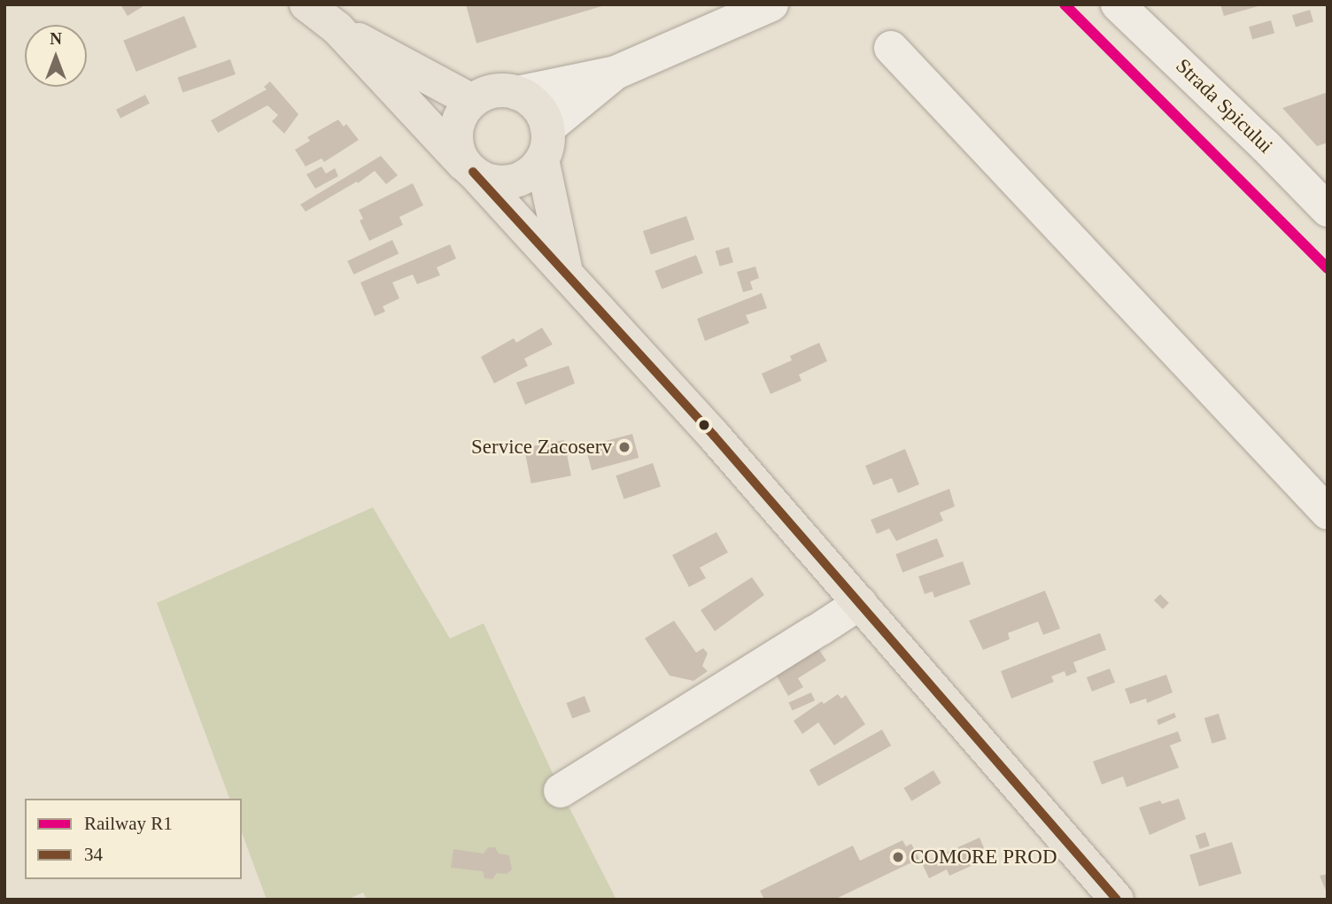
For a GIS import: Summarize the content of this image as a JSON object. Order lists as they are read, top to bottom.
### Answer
{
  "streets": {
    "street": ["Strada Spicului"]
  },
  "places": ["Service Zacoserv", "COMORE PROD"],
  "lines": ["rail line R1", "transit line 34"],
  "legend": ["Railway R1", "34"],
  "north": "top"
}
